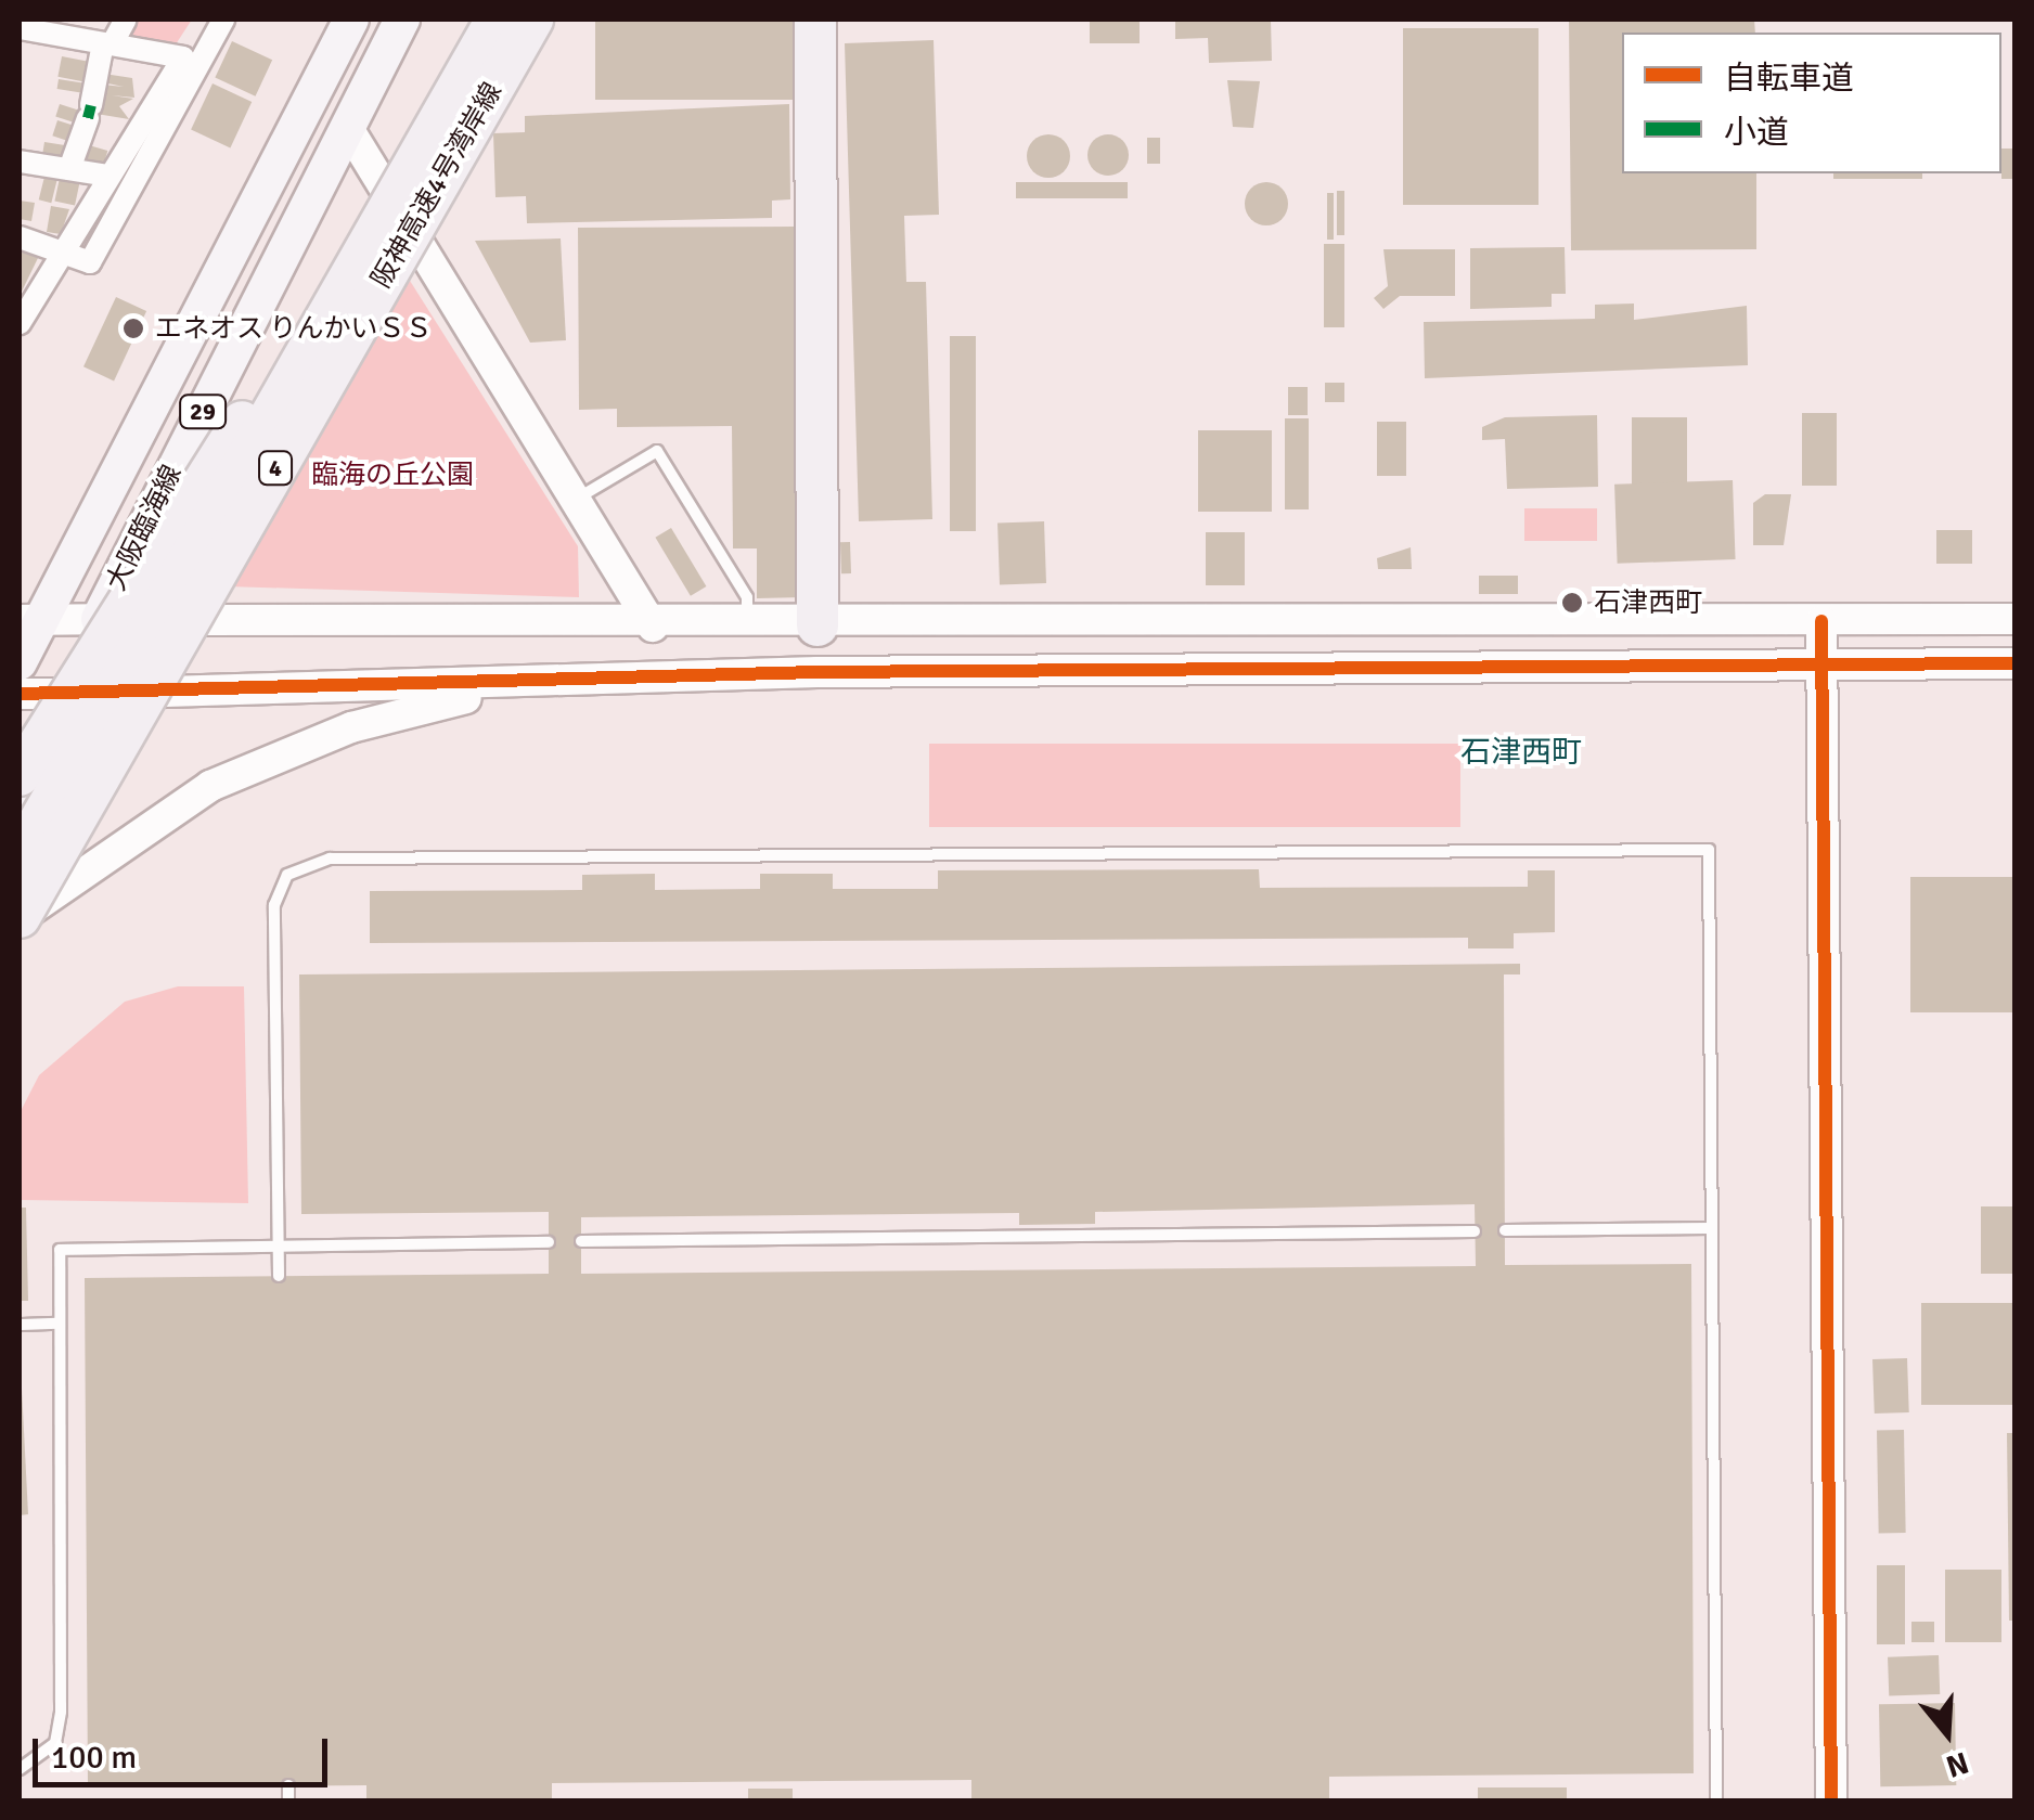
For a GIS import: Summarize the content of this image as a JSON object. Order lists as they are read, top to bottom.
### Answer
{
  "streets": {
    "highway": ["阪神高速4号湾岸線", "4"],
    "main road": ["29", "大阪臨海線"]
  },
  "districts": ["石津西町"],
  "parks": ["臨海の丘公園"],
  "places": ["エネオス りんかいＳＳ", "石津西町"],
  "legend": ["自転車道", "小道"],
  "scale_bar": "100 m",
  "north": "bottom"
}
